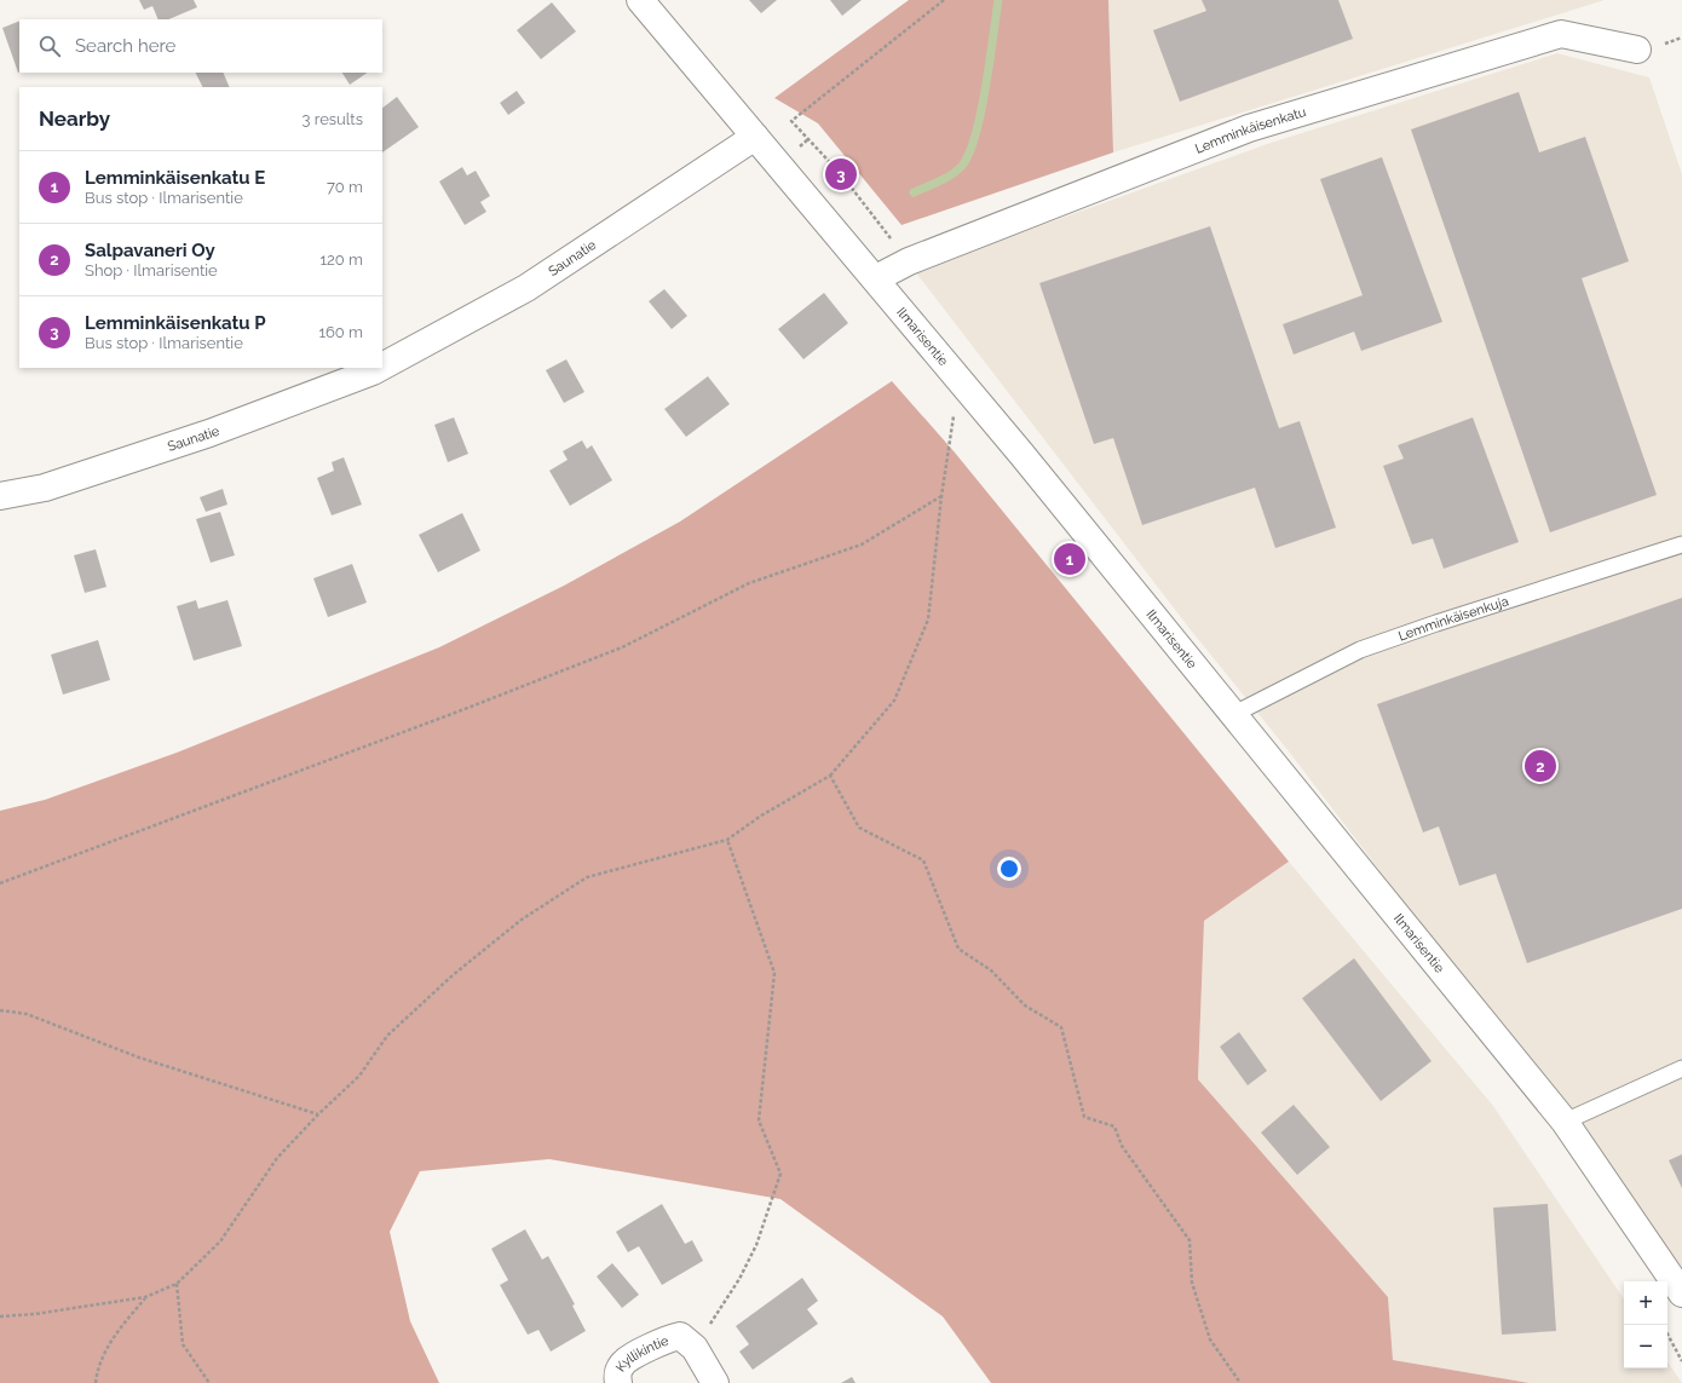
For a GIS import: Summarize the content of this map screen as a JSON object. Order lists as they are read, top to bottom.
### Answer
{
  "streets": {
    "street": [
      "Lemminkäisenkatu",
      "Saunatie",
      "Ilmarisentie",
      "Kyllikintie"
    ],
    "lane": ["Lemminkäisenkuja"]
  },
  "crossings": [
    ["Lemminkäisenkatu", "Ilmarisentie"],
    ["Saunatie", "Ilmarisentie"],
    ["Ilmarisentie", "Lemminkäisenkuja"]
  ],
  "page": {
    "search": "Search here",
    "heading": ["Nearby", "3 results"],
    "list": [
      {
        "mark": "1",
        "name": "Lemminkäisenkatu E",
        "note": "Bus stop · Ilmarisentie",
        "value": "70 m"
      },
      {
        "mark": "2",
        "name": "Salpavaneri Oy",
        "note": "Shop · Ilmarisentie",
        "value": "120 m"
      },
      {
        "mark": "3",
        "name": "Lemminkäisenkatu P",
        "note": "Bus stop · Ilmarisentie",
        "value": "160 m"
      }
    ],
    "pins": ["3", "1", "2"],
    "map_buttons": ["+", "−"]
  }
}
